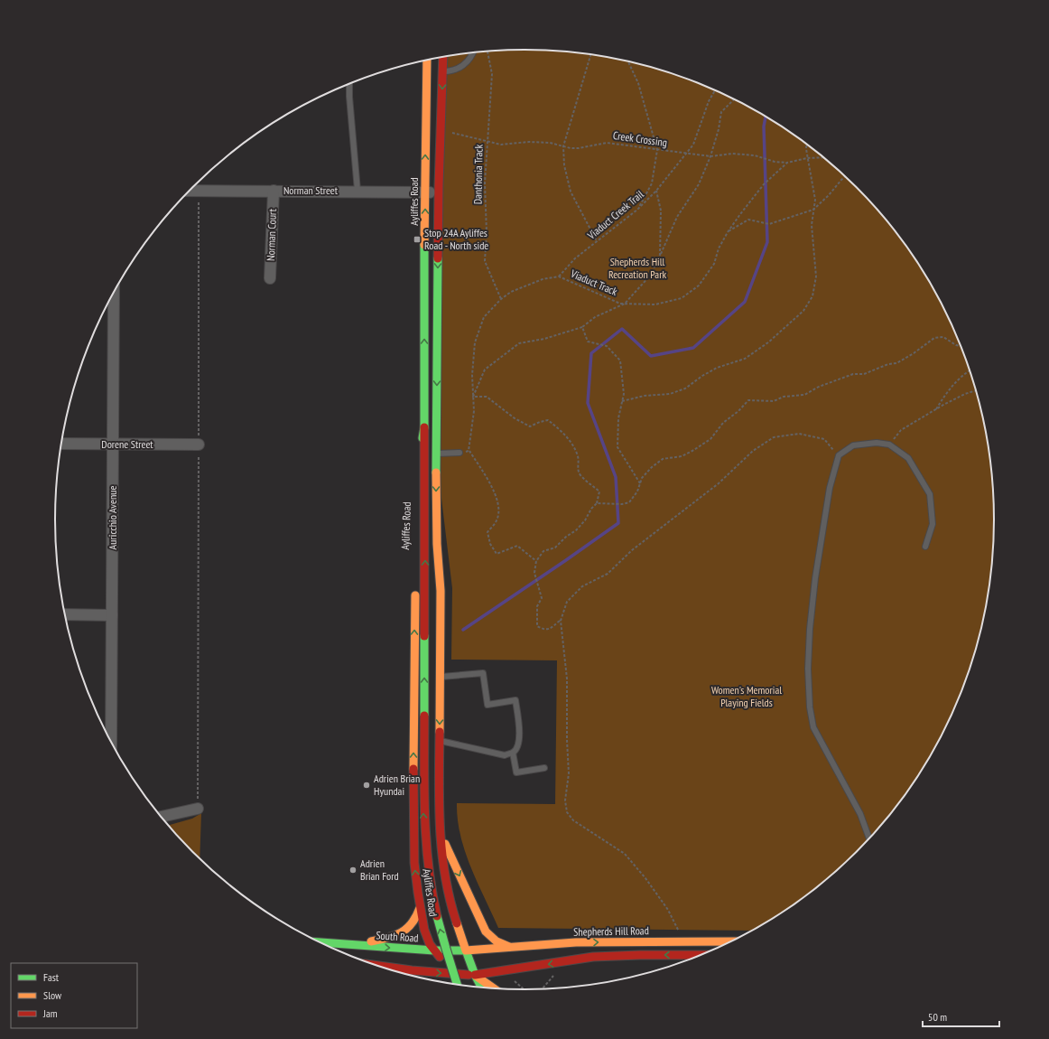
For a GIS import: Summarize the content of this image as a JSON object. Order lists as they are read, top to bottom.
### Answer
{
  "streets": {
    "main road": ["Ayliffes Road", "Shepherds Hill Road", "South Road"],
    "street": [
      "Norman Street",
      "Norman Court",
      "Dorene Street",
      "Auricchio Avenue"
    ],
    "path": [
      "Creek Crossing",
      "Danthonia Track",
      "Viaduct Creek Trail",
      "Viaduct Track"
    ]
  },
  "crossings": [
    ["Creek Crossing", "Danthonia Track"],
    ["Creek Crossing", "Viaduct Creek Trail"],
    ["Creek Crossing", "Viaduct Track"],
    ["Danthonia Track", "Viaduct Track"],
    ["Norman Street", "Ayliffes Road"],
    ["Norman Street", "Norman Court"],
    ["Ayliffes Road", "South Road"],
    ["Viaduct Creek Trail", "Viaduct Track"],
    ["Dorene Street", "Auricchio Avenue"],
    ["Shepherds Hill Road", "South Road"]
  ],
  "parks": ["Shepherds Hill Recreation Park", "Women's Memorial Playing Fields"],
  "places": {
    "transit": ["Stop 24A Ayliffes Road - North side"],
    "other": ["Adrien Brian Hyundai", "Adrien Brian Ford"]
  },
  "legend": ["Fast", "Slow", "Jam"],
  "scale_bar": "50 m"
}
